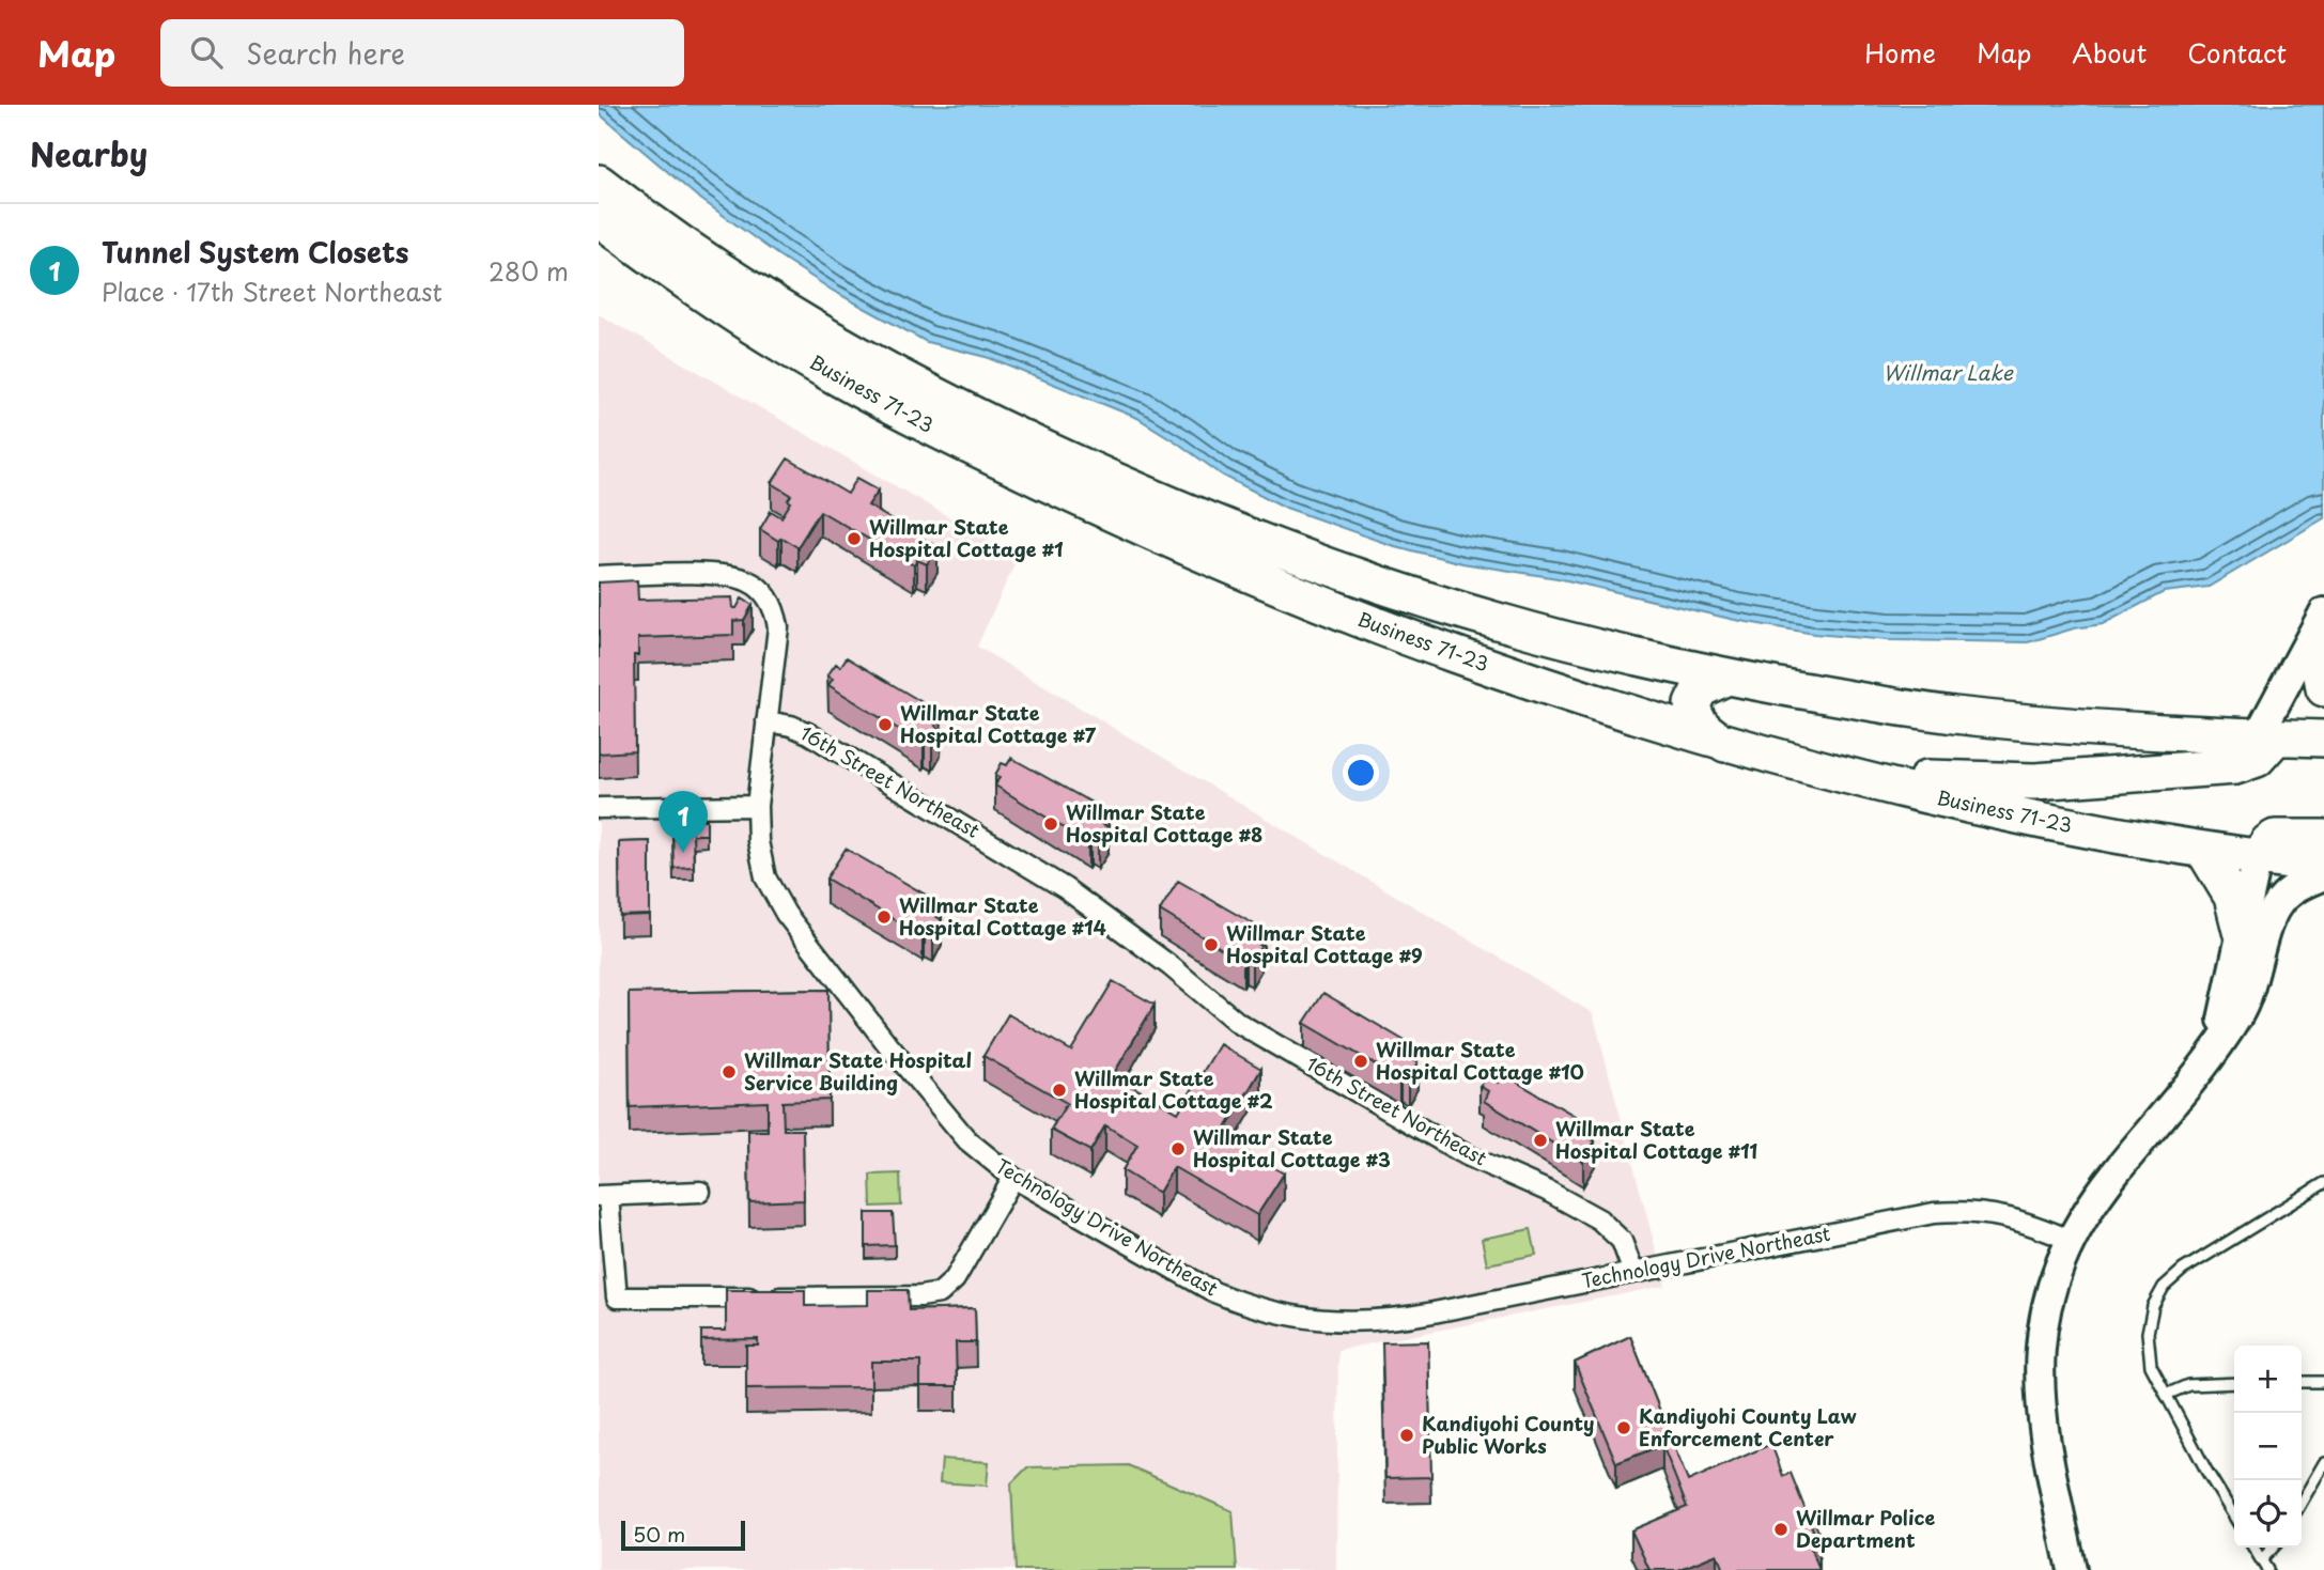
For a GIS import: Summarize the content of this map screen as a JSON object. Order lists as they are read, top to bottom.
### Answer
{
  "streets": {
    "highway": ["Business 71-23"],
    "street": ["16th Street Northeast", "Technology Drive Northeast"]
  },
  "crossings": [
    ["16th Street Northeast", "Technology Drive Northeast"]
  ],
  "water": ["Willmar Lake"],
  "places": [
    "Willmar State Hospital Cottage #1",
    "Willmar State Hospital Cottage #7",
    "Willmar State Hospital Cottage #8",
    "Willmar State Hospital Cottage #14",
    "Willmar State Hospital Cottage #9",
    "Willmar State Hospital Cottage #10",
    "Willmar State Hospital Service Building",
    "Willmar State Hospital Cottage #2",
    "Willmar State Hospital Cottage #11",
    "Willmar State Hospital Cottage #3",
    "Kandiyohi County Law Enforcement Center",
    "Kandiyohi County Public Works",
    "Willmar Police Department"
  ],
  "scale_bar": "50 m",
  "page": {
    "header": "Map",
    "search": "Search here",
    "nav": [
      "Home",
      "Map",
      "About",
      "Contact"
    ],
    "heading": "Nearby",
    "list": [
      {
        "mark": "1",
        "name": "Tunnel System Closets",
        "note": "Place · 17th Street Northeast",
        "value": "280 m"
      }
    ],
    "pins": "1",
    "map_buttons": ["+", "−"],
    "scale": "50 m"
  }
}
